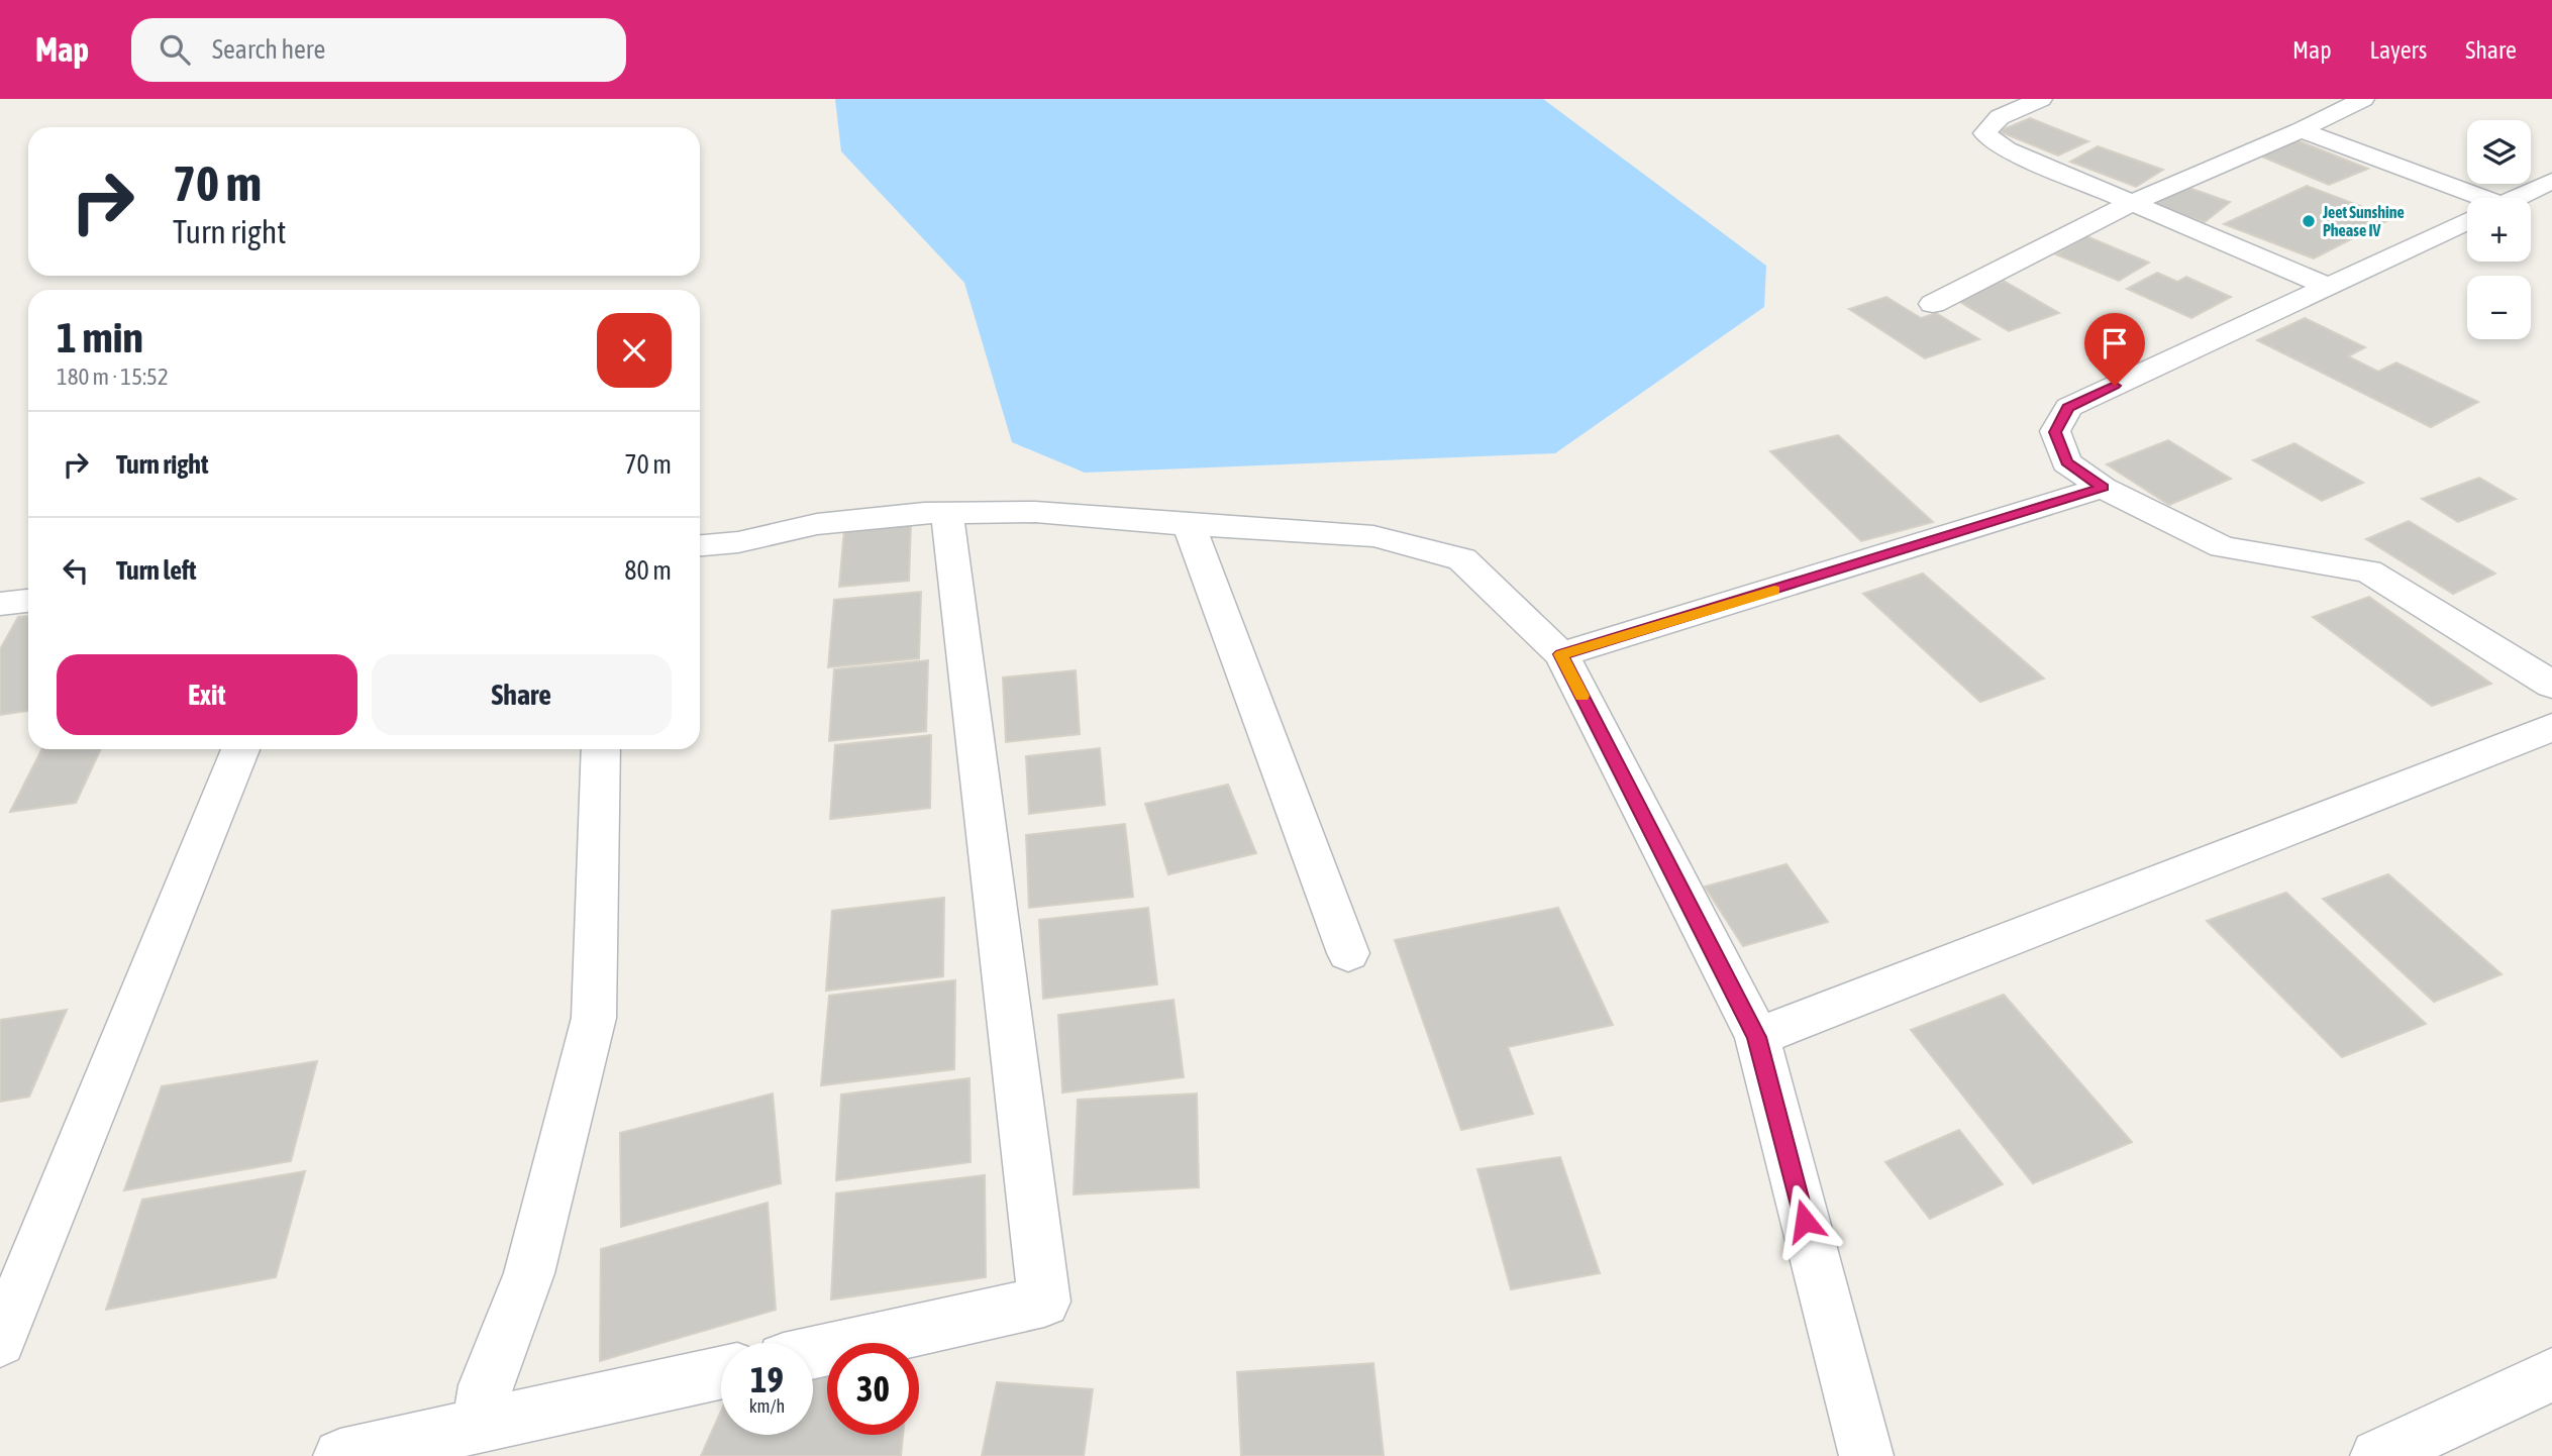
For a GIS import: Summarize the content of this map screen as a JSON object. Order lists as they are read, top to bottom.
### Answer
{
  "places": ["Jeet Sunshine Phease IV"],
  "page": {
    "header": "Map",
    "search": "Search here",
    "nav": ["Map", "Layers", "Share"],
    "map_buttons": ["+", "−"],
    "turn": ["70 m", "Turn right"],
    "heading": ["1 min", "180 m · 15:52"],
    "list": [
      {
        "name": "Turn right",
        "value": "70 m"
      },
      {
        "name": "Turn left",
        "value": "80 m"
      }
    ],
    "buttons": ["Exit", "Share"],
    "speed": "19 km/h",
    "limit": "30"
  }
}
